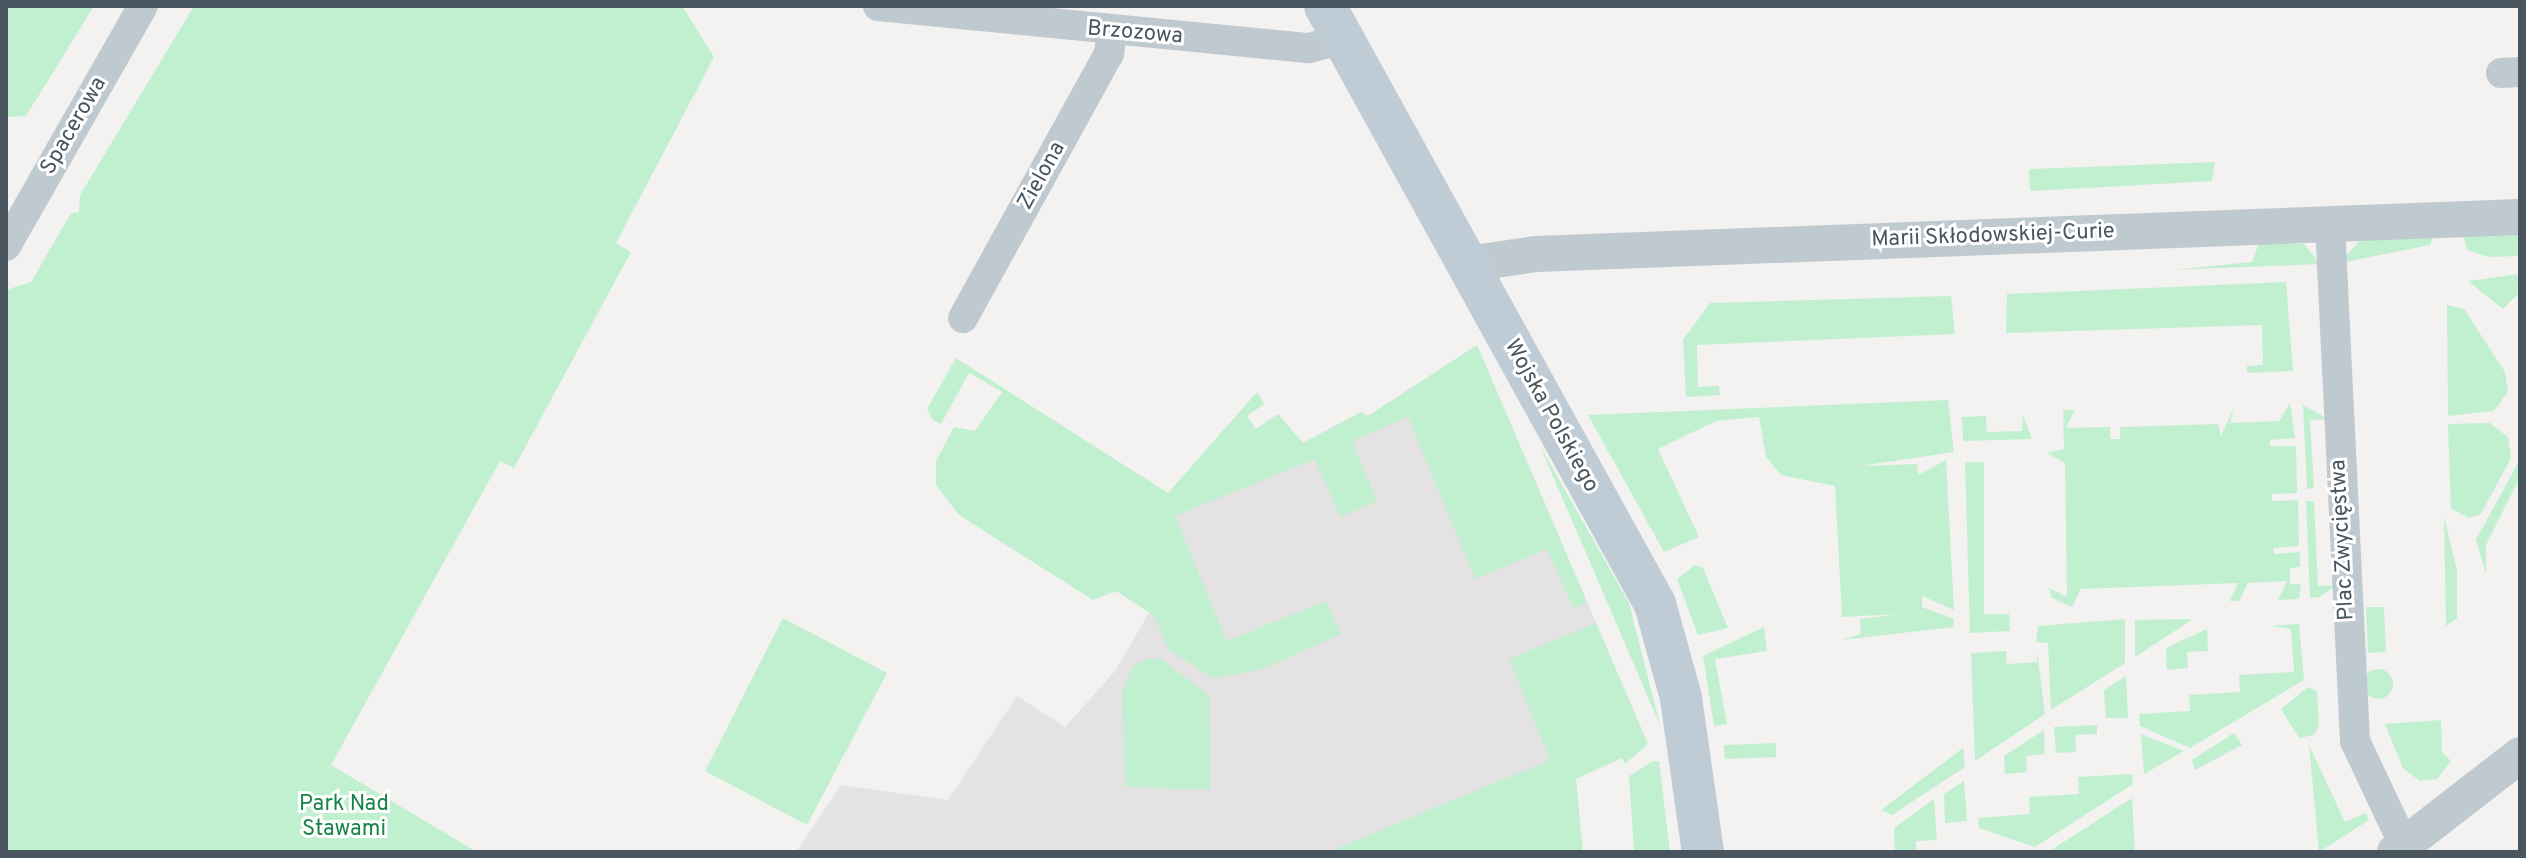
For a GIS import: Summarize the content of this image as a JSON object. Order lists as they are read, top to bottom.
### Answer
{
  "streets": {
    "main road": ["Wojska Polskiego"],
    "street": [
      "Brzozowa",
      "Spacerowa",
      "Zielona",
      "Marii Skłodowskiej-Curie",
      "Plac Zwycięstwa"
    ]
  },
  "crossings": [
    ["Brzozowa", "Zielona"],
    ["Brzozowa", "Wojska Polskiego"],
    ["Marii Skłodowskiej-Curie", "Wojska Polskiego"],
    ["Marii Skłodowskiej-Curie", "Plac Zwycięstwa"]
  ],
  "parks": ["Park Nad Stawami"]
}
